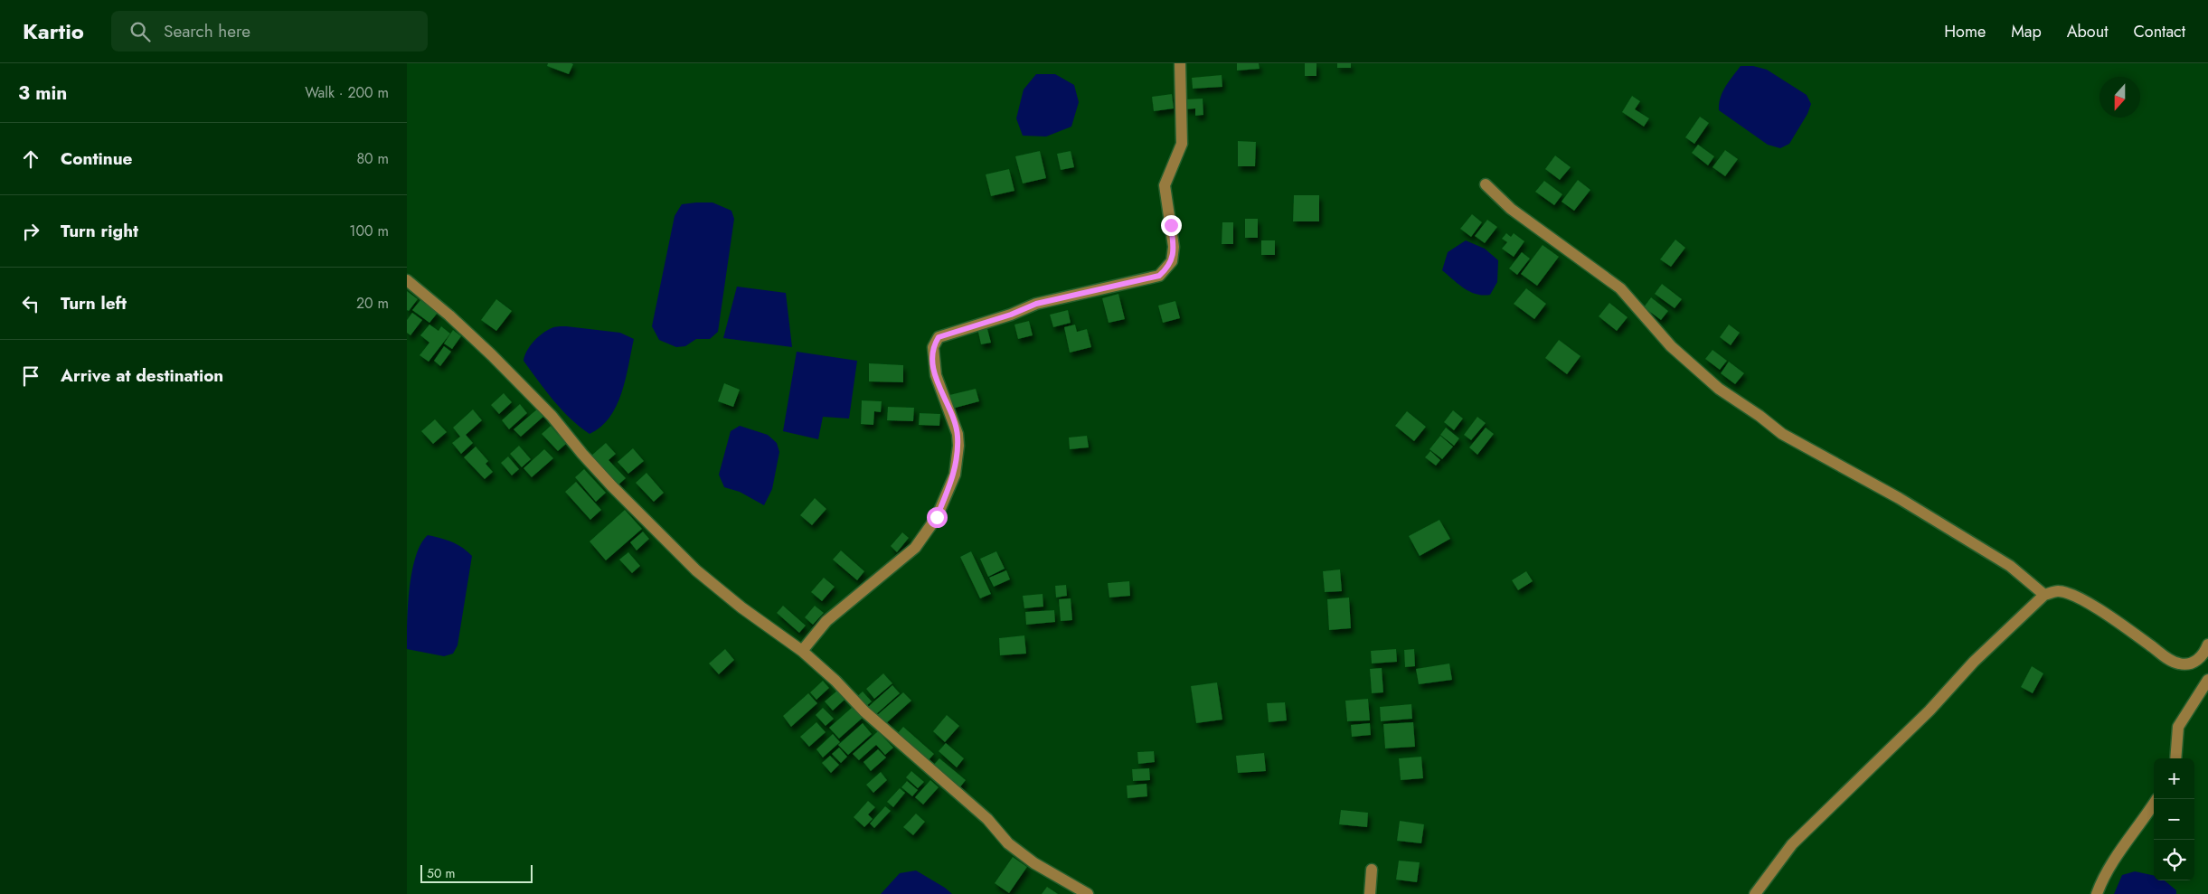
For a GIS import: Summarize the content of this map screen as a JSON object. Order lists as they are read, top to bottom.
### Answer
{
  "scale_bar": "50 m",
  "north": "bottom",
  "page": {
    "header": "Kartio",
    "search": "Search here",
    "nav": [
      "Home",
      "Map",
      "About",
      "Contact"
    ],
    "heading": ["3 min", "Walk · 200 m"],
    "list": [
      ["Continue", "80 m"],
      ["Turn right", "100 m"],
      ["Turn left", "20 m"],
      "Arrive at destination"
    ],
    "map_buttons": ["+", "−"],
    "scale": "50 m"
  }
}
